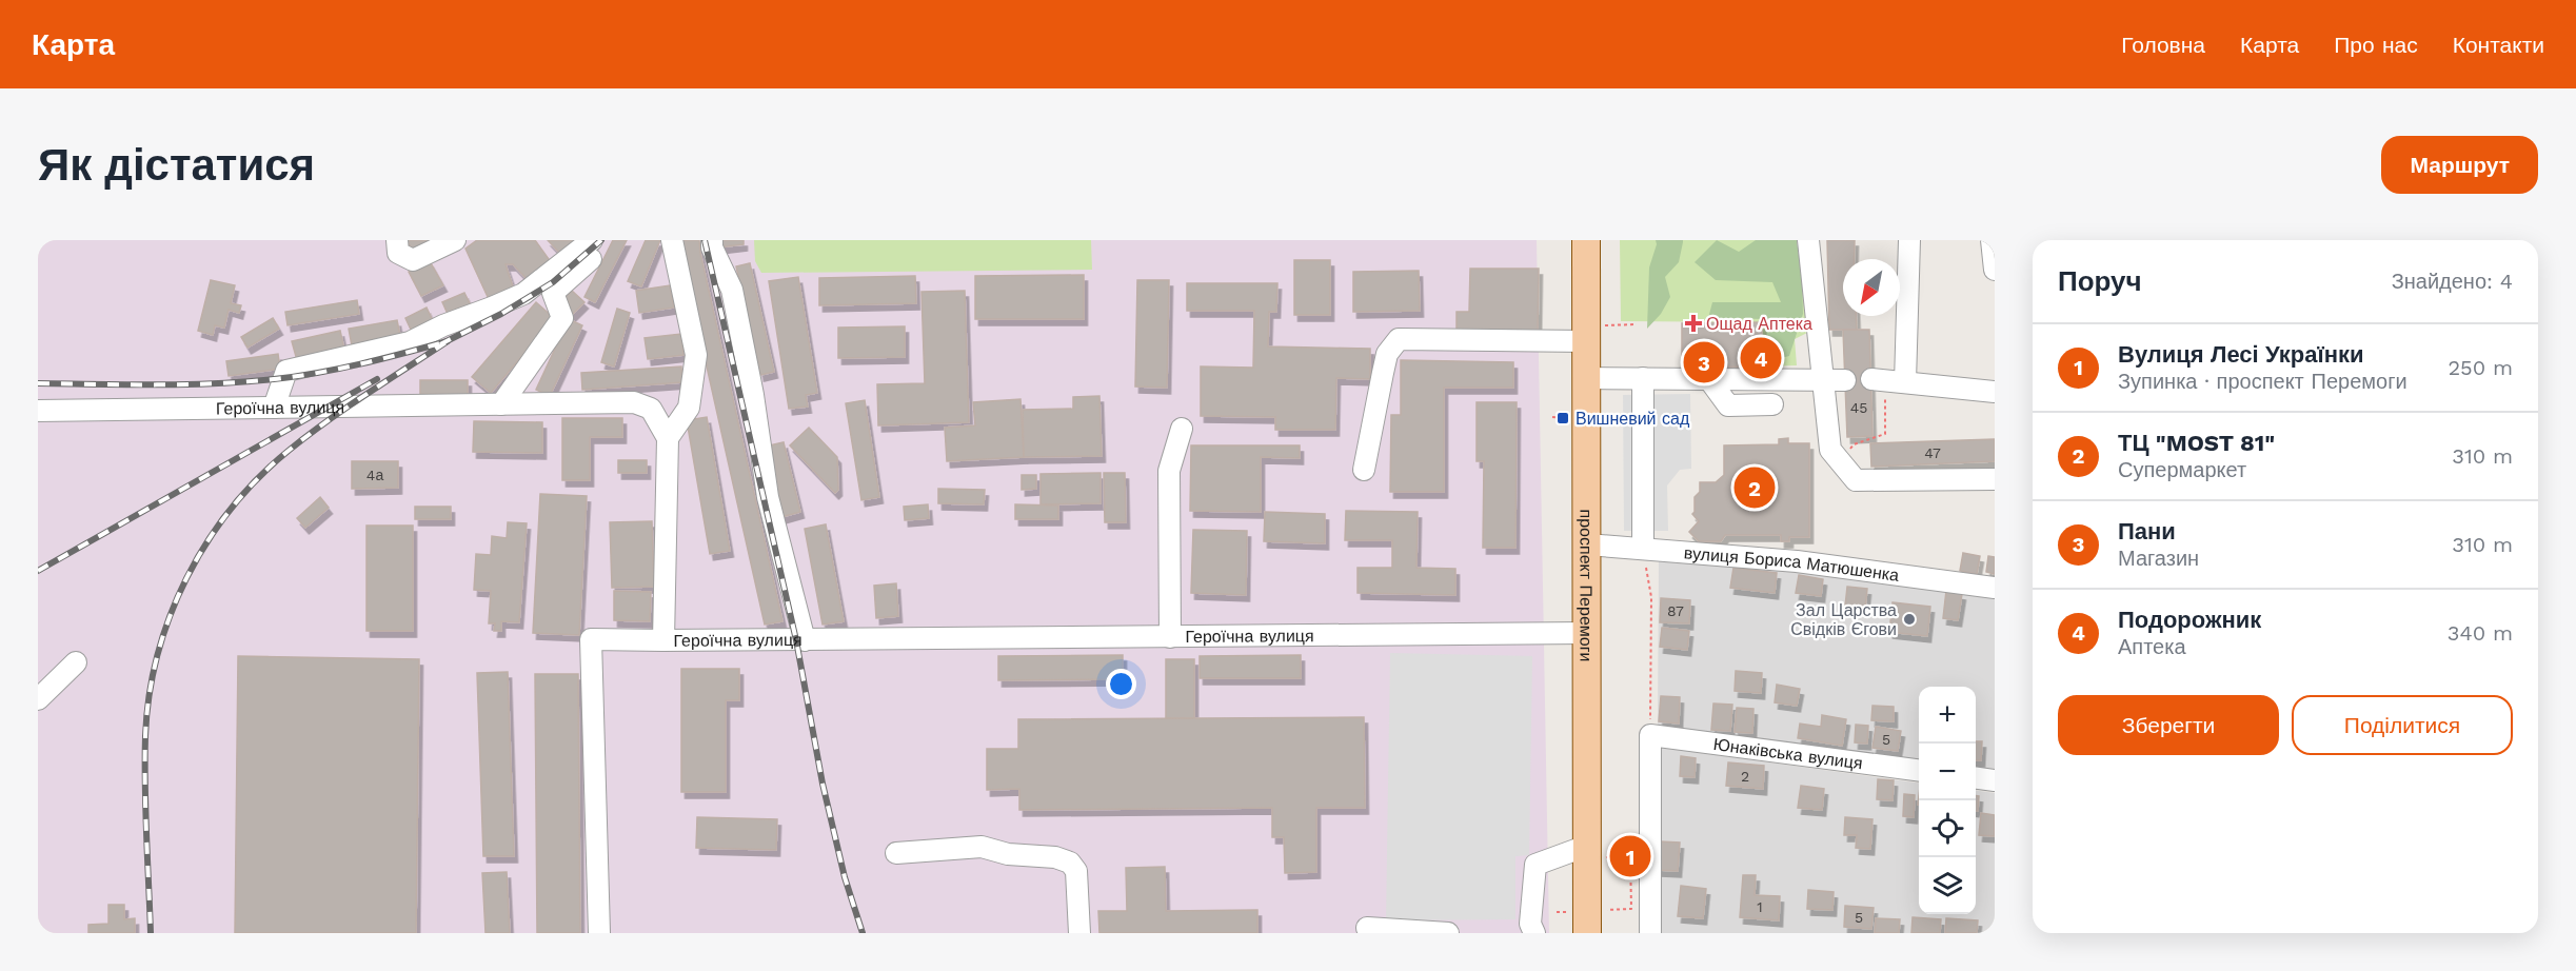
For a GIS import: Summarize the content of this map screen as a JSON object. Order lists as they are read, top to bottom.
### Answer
{
  "streets": {
    "main road": ["проспект Перемоги"],
    "street": ["Героїчна вулиця", "вулиця Бориса Матюшенка", "Юнаківська вулиця"]
  },
  "crossings": [
    ["Героїчна вулиця", "проспект Перемоги"],
    ["вулиця Бориса Матюшенка", "проспект Перемоги"]
  ],
  "places": {
    "health": ["Ощад Аптека"],
    "transit": ["Вишневий сад"],
    "other": ["Зал Царства Свідків Єгови"]
  },
  "house_numbers": [
    "45",
    "47",
    "4а",
    "87",
    "5",
    "2",
    "1",
    "5"
  ],
  "north": "bottom left",
  "page": {
    "header": "Карта",
    "nav": [
      "Головна",
      "Карта",
      "Про нас",
      "Контакти"
    ],
    "buttons": [
      "Маршрут",
      ["Зберегти", "Поділитися"]
    ],
    "title": "Як дістатися",
    "heading": ["Поруч", "Знайдено: 4"],
    "list": [
      {
        "mark": "1",
        "name": "Вулиця Лесі Українки",
        "note": "Зупинка · проспект Перемоги",
        "value": "250 m"
      },
      {
        "mark": "2",
        "name": "ТЦ \"MOST 81\"",
        "note": "Супермаркет",
        "value": "310 m"
      },
      {
        "mark": "3",
        "name": "Пани",
        "note": "Магазин",
        "value": "310 m"
      },
      {
        "mark": "4",
        "name": "Подорожник",
        "note": "Аптека",
        "value": "340 m"
      }
    ],
    "pins": [
      "4",
      "3",
      "2",
      "1"
    ],
    "map_buttons": ["+", "−"]
  }
}
